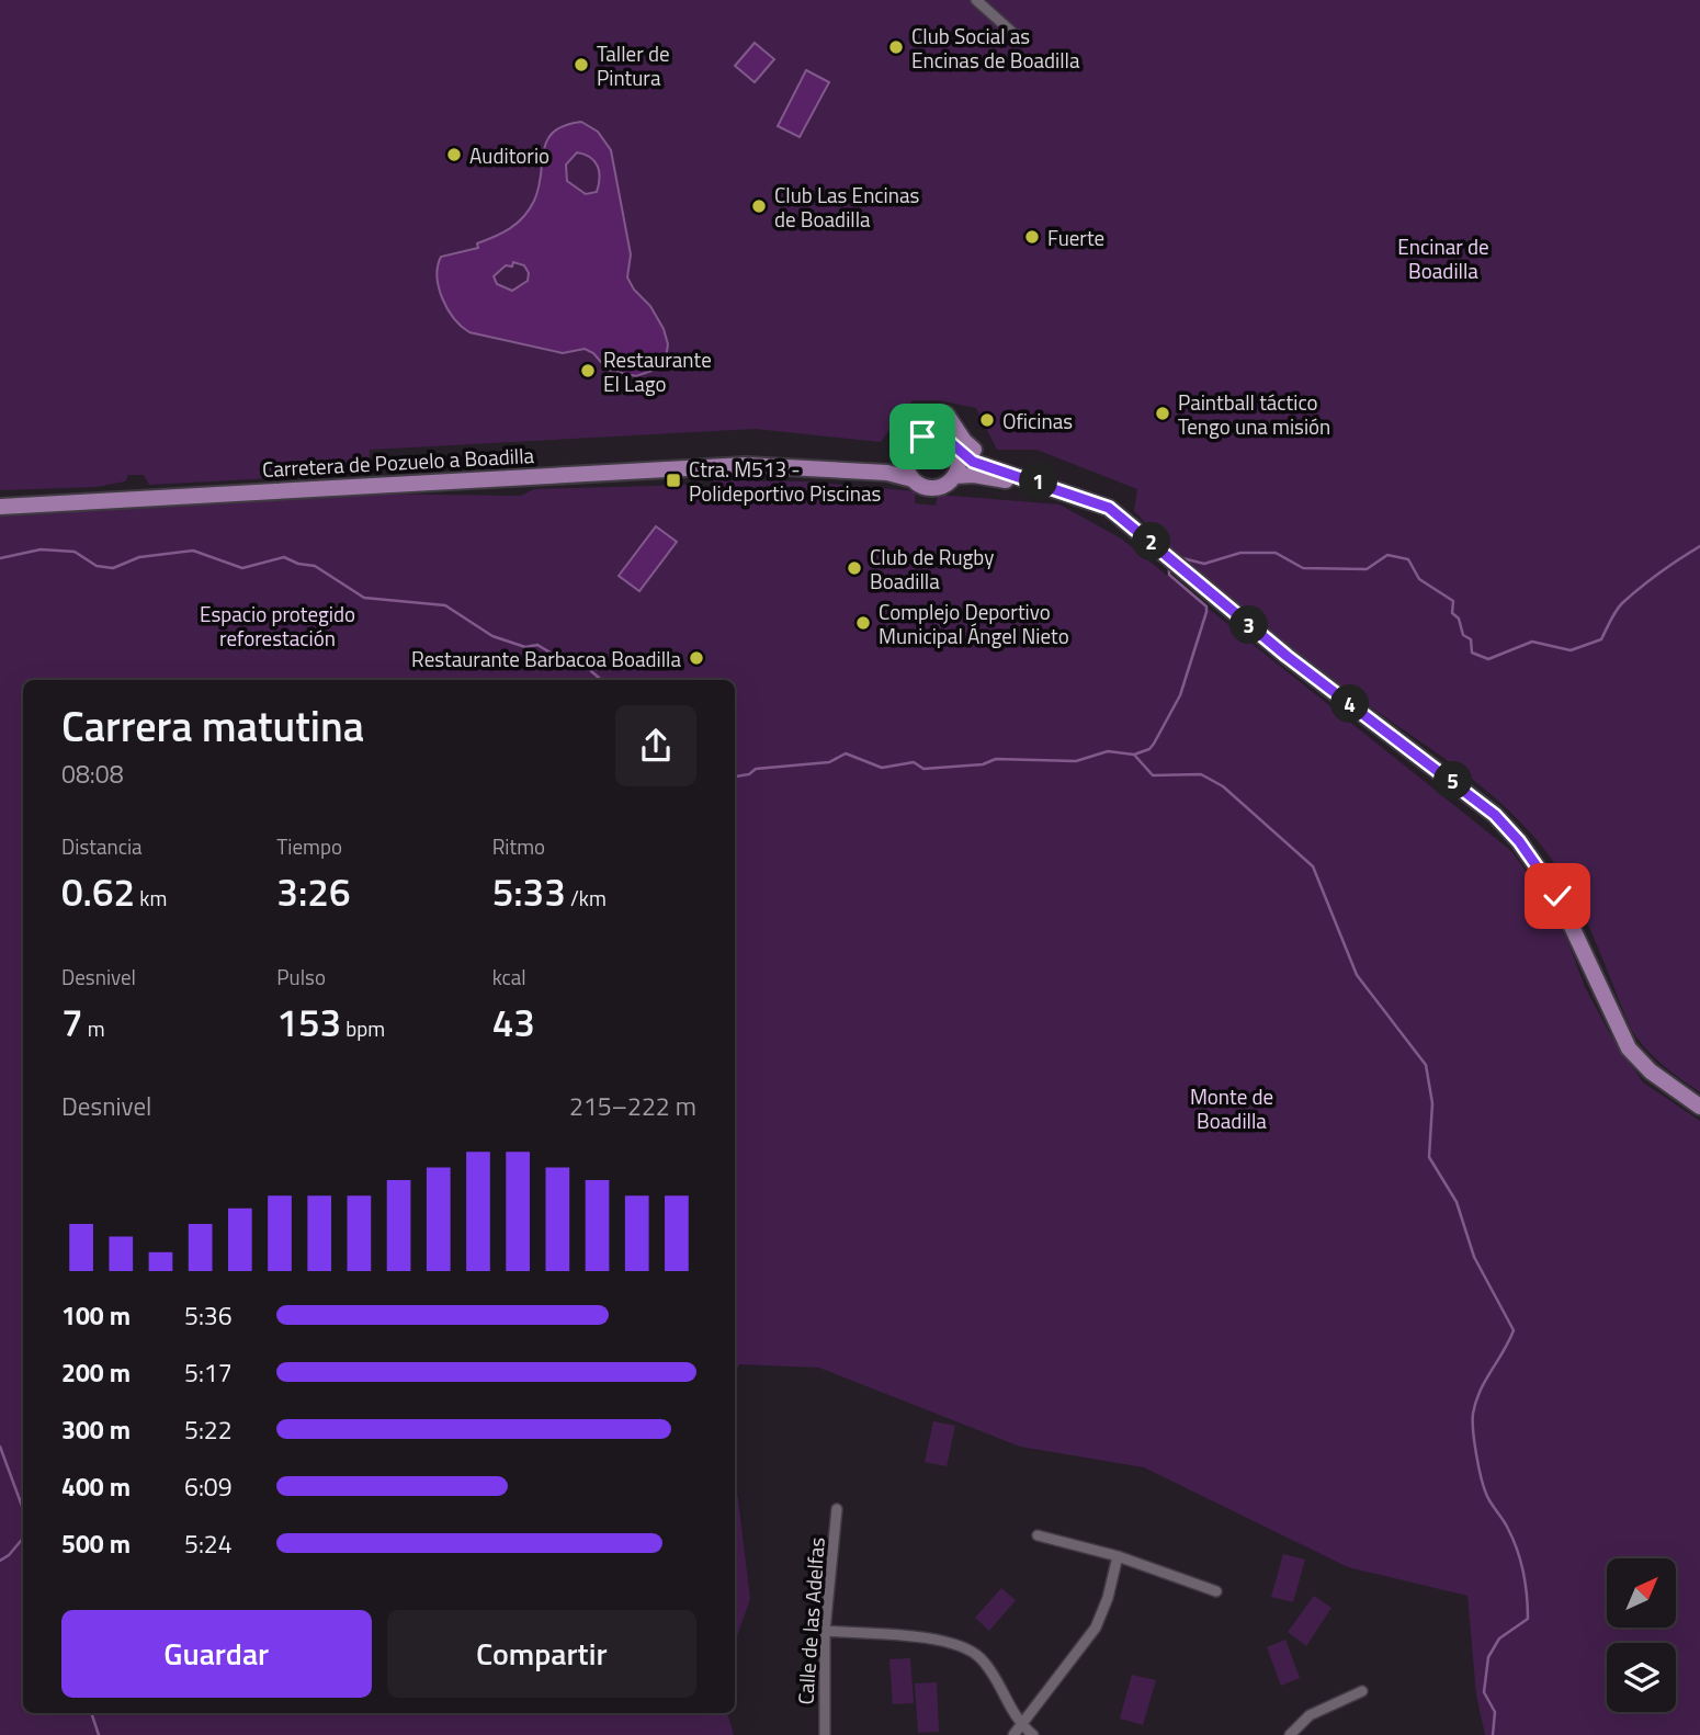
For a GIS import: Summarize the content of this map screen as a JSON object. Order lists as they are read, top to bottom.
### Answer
{
  "streets": {
    "main road": ["Carretera de Pozuelo a Boadilla"],
    "street": ["Calle de las Adelfas"]
  },
  "parks": ["Encinar de Boadilla", "Espacio protegido reforestación", "Monte de Boadilla"],
  "places": {
    "other": [
      "Club Social as Encinas de Boadilla",
      "Taller de Pintura",
      "Auditorio",
      "Club Las Encinas de Boadilla",
      "Fuerte",
      "Restaurante El Lago",
      "Paintball táctico Tengo una misión",
      "Oficinas",
      "Club de Rugby Boadilla",
      "Complejo Deportivo Municipal Ángel Nieto",
      "Restaurante Barbacoa Boadilla"
    ],
    "transit": ["Ctra. M513 - Polideportivo Piscinas"]
  },
  "north": "top right",
  "page": {
    "pins": [
      "1",
      "2",
      "3",
      "4",
      "5"
    ],
    "heading": ["Carrera matutina", "08:08"],
    "stats": [
      ["Distancia", "0.62 km"],
      ["Tiempo", "3:26"],
      ["Ritmo", "5:33 /km"],
      ["Desnivel", "7 m"],
      ["Pulso", "153 bpm"],
      ["kcal", "43"]
    ],
    "chart": ["Desnivel", "215–222 m"],
    "list": [
      {
        "name": "100 m",
        "note": "5:36"
      },
      {
        "name": "200 m",
        "note": "5:17"
      },
      {
        "name": "300 m",
        "note": "5:22"
      },
      {
        "name": "400 m",
        "note": "6:09"
      },
      {
        "name": "500 m",
        "note": "5:24"
      }
    ],
    "buttons": ["Guardar", "Compartir"]
  }
}
